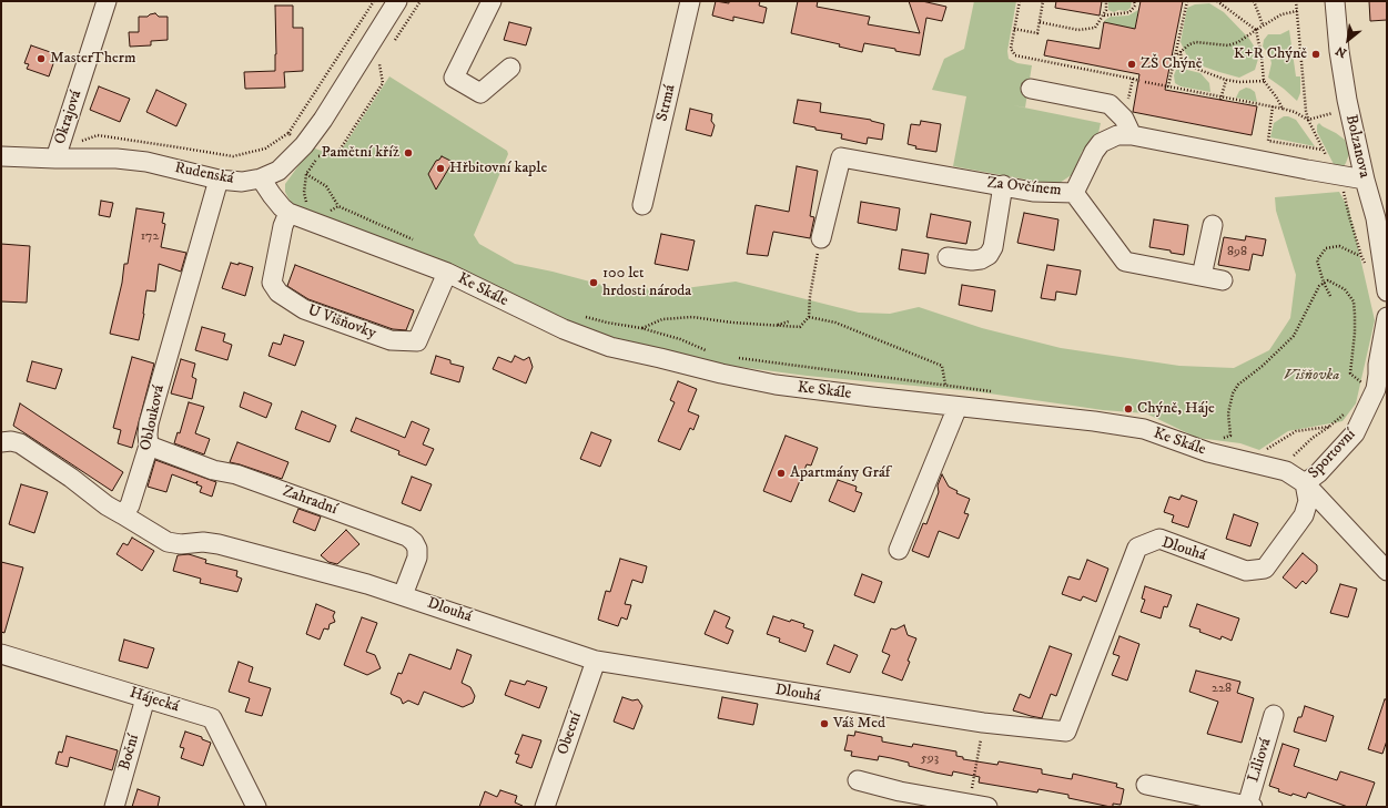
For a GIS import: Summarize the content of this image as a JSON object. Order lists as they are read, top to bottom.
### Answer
{
  "streets": {
    "street": [
      "Strmá",
      "Okrajová",
      "Bolzanova",
      "Rudenská",
      "Za Ovčínem",
      "Ke Skále",
      "U Višňovky",
      "Oblouková",
      "Sportovní",
      "Zahradní",
      "Dlouhá",
      "Hájecká",
      "Obecní",
      "Boční",
      "Liliová"
    ]
  },
  "crossings": [
    ["Okrajová", "Rudenská"],
    ["Bolzanova", "Za Ovčínem"],
    ["Rudenská", "Ke Skále"],
    ["Rudenská", "Oblouková"],
    ["Ke Skále", "U Višňovky"],
    ["Ke Skále", "Sportovní"],
    ["Ke Skále", "Dlouhá"],
    ["Oblouková", "Zahradní"],
    ["Oblouková", "Dlouhá"],
    ["Sportovní", "Dlouhá"],
    ["Zahradní", "Dlouhá"],
    ["Dlouhá", "Obecní"],
    ["Hájecká", "Boční"]
  ],
  "parks": ["Višňovka"],
  "places": [
    "K+R Chýně",
    "MasterTherm",
    "ZŠ Chýně",
    "Pamětní kříž",
    "Hřbitovní kaple",
    "100 let hrdosti národa",
    "Chýně, Háje",
    "Apartmány Gráf",
    "Váš Med"
  ],
  "house_numbers": [
    "172",
    "898",
    "228",
    "593"
  ],
  "north": "bottom left"
}
